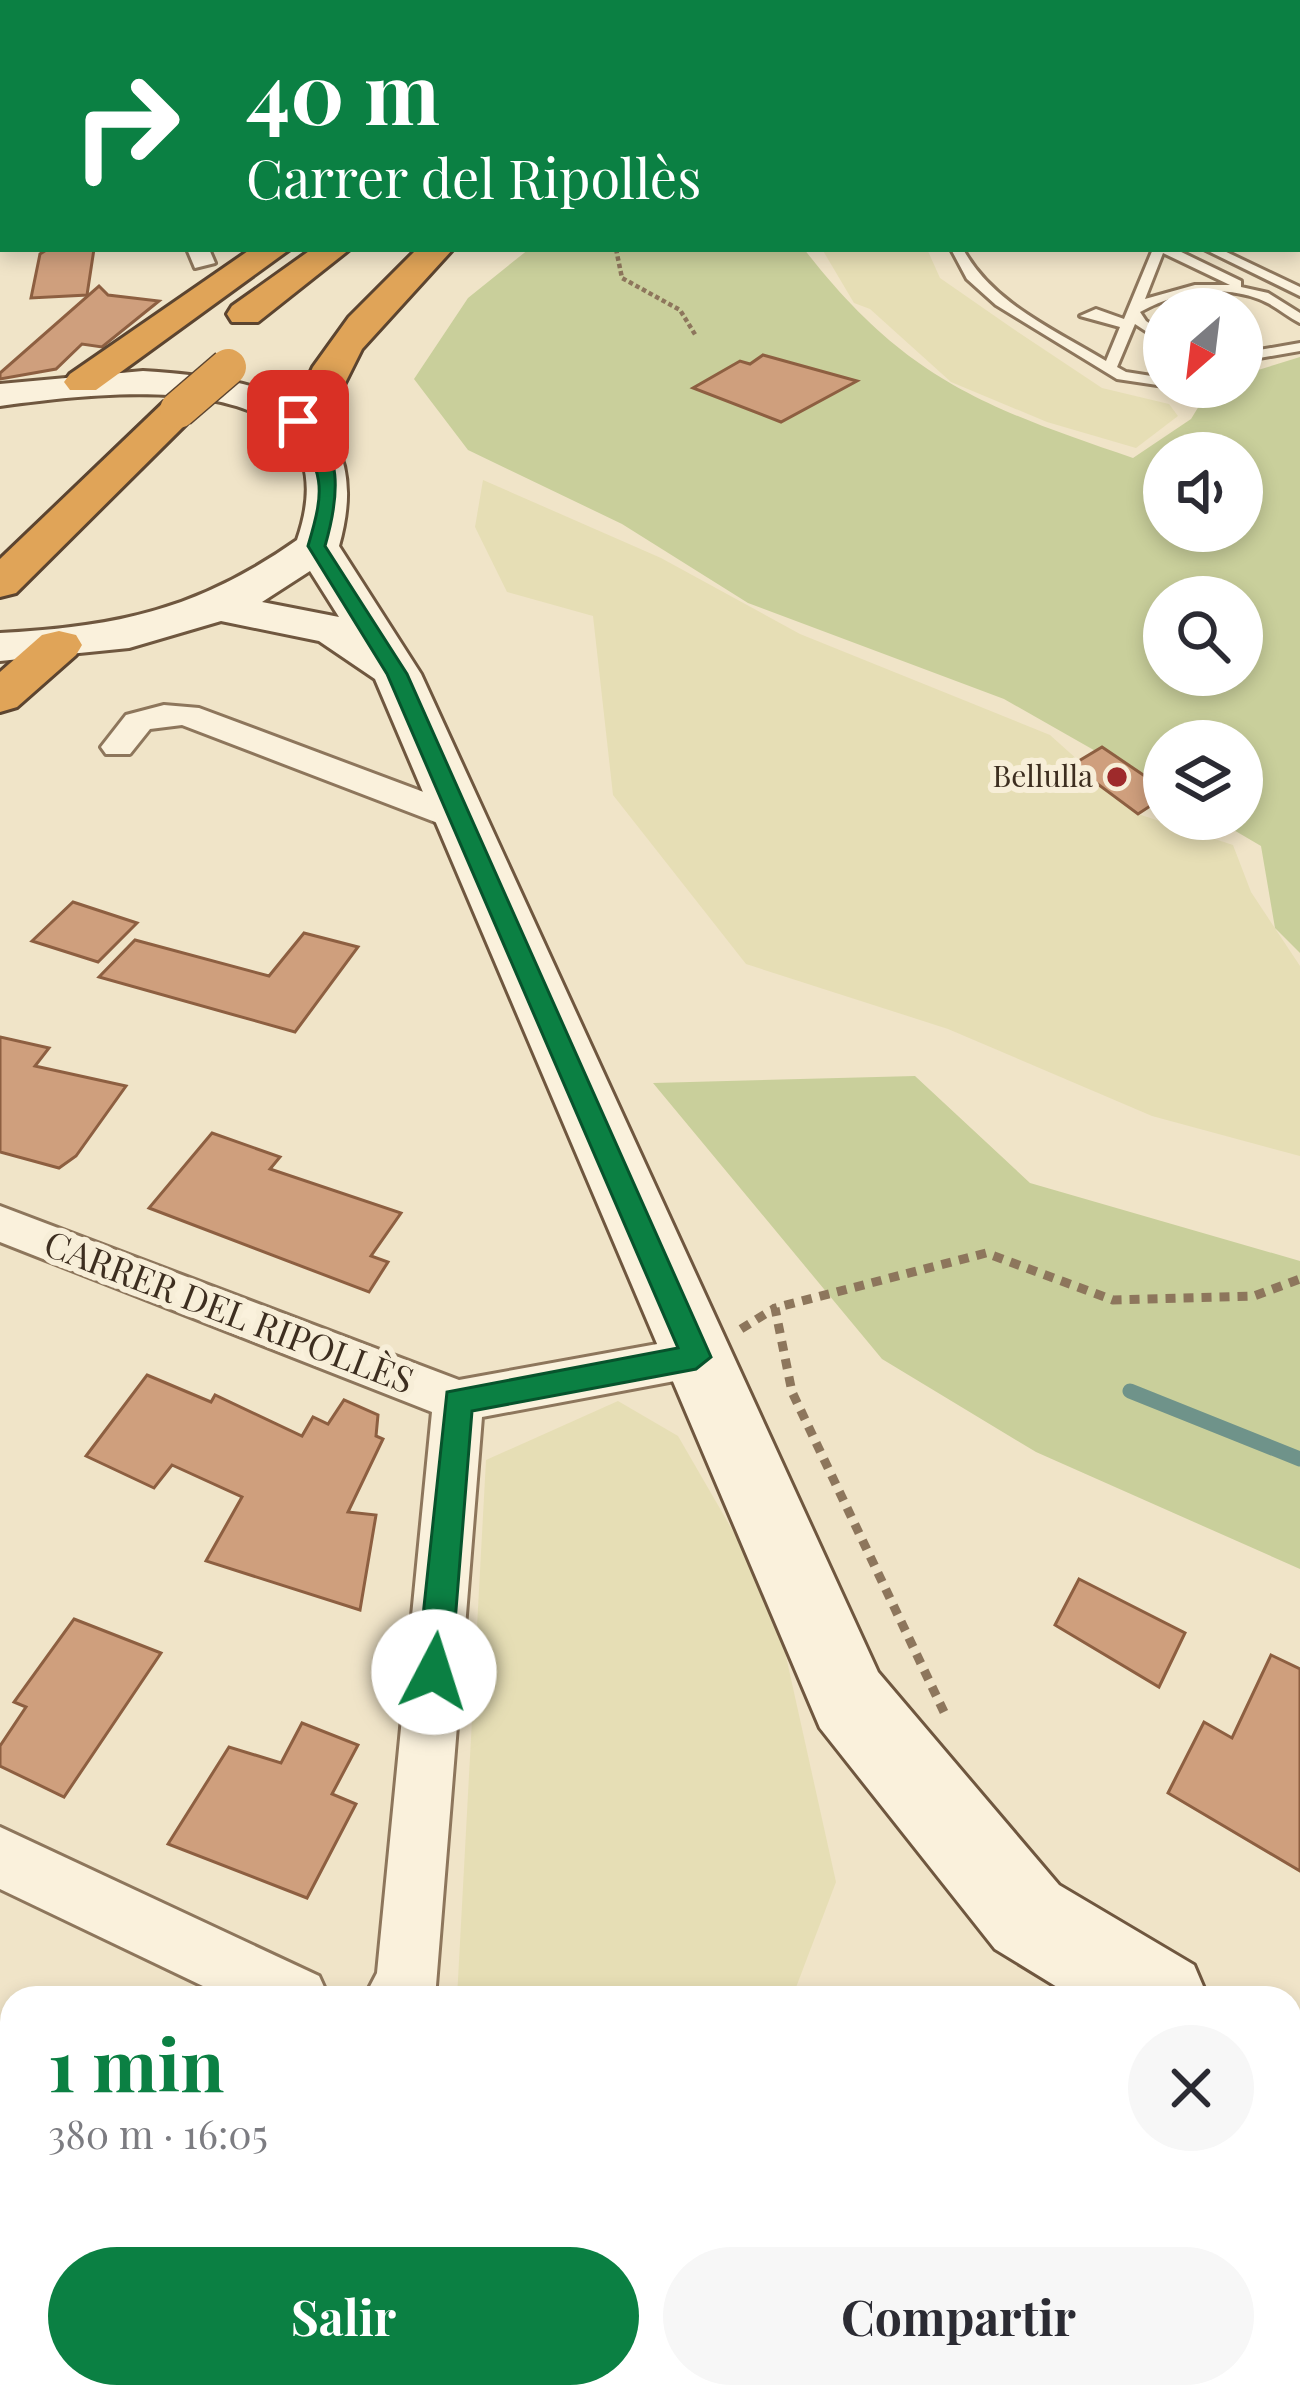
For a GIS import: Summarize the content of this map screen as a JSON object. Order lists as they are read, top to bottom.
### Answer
{
  "streets": {
    "street": ["CARRER DEL RIPOLLÈS"]
  },
  "places": ["Bellulla"],
  "north": "bottom left",
  "page": {
    "turn": ["40 m", "Carrer del Ripollès"],
    "heading": ["1 min", "380 m · 16:05"],
    "buttons": ["Salir", "Compartir"]
  }
}
